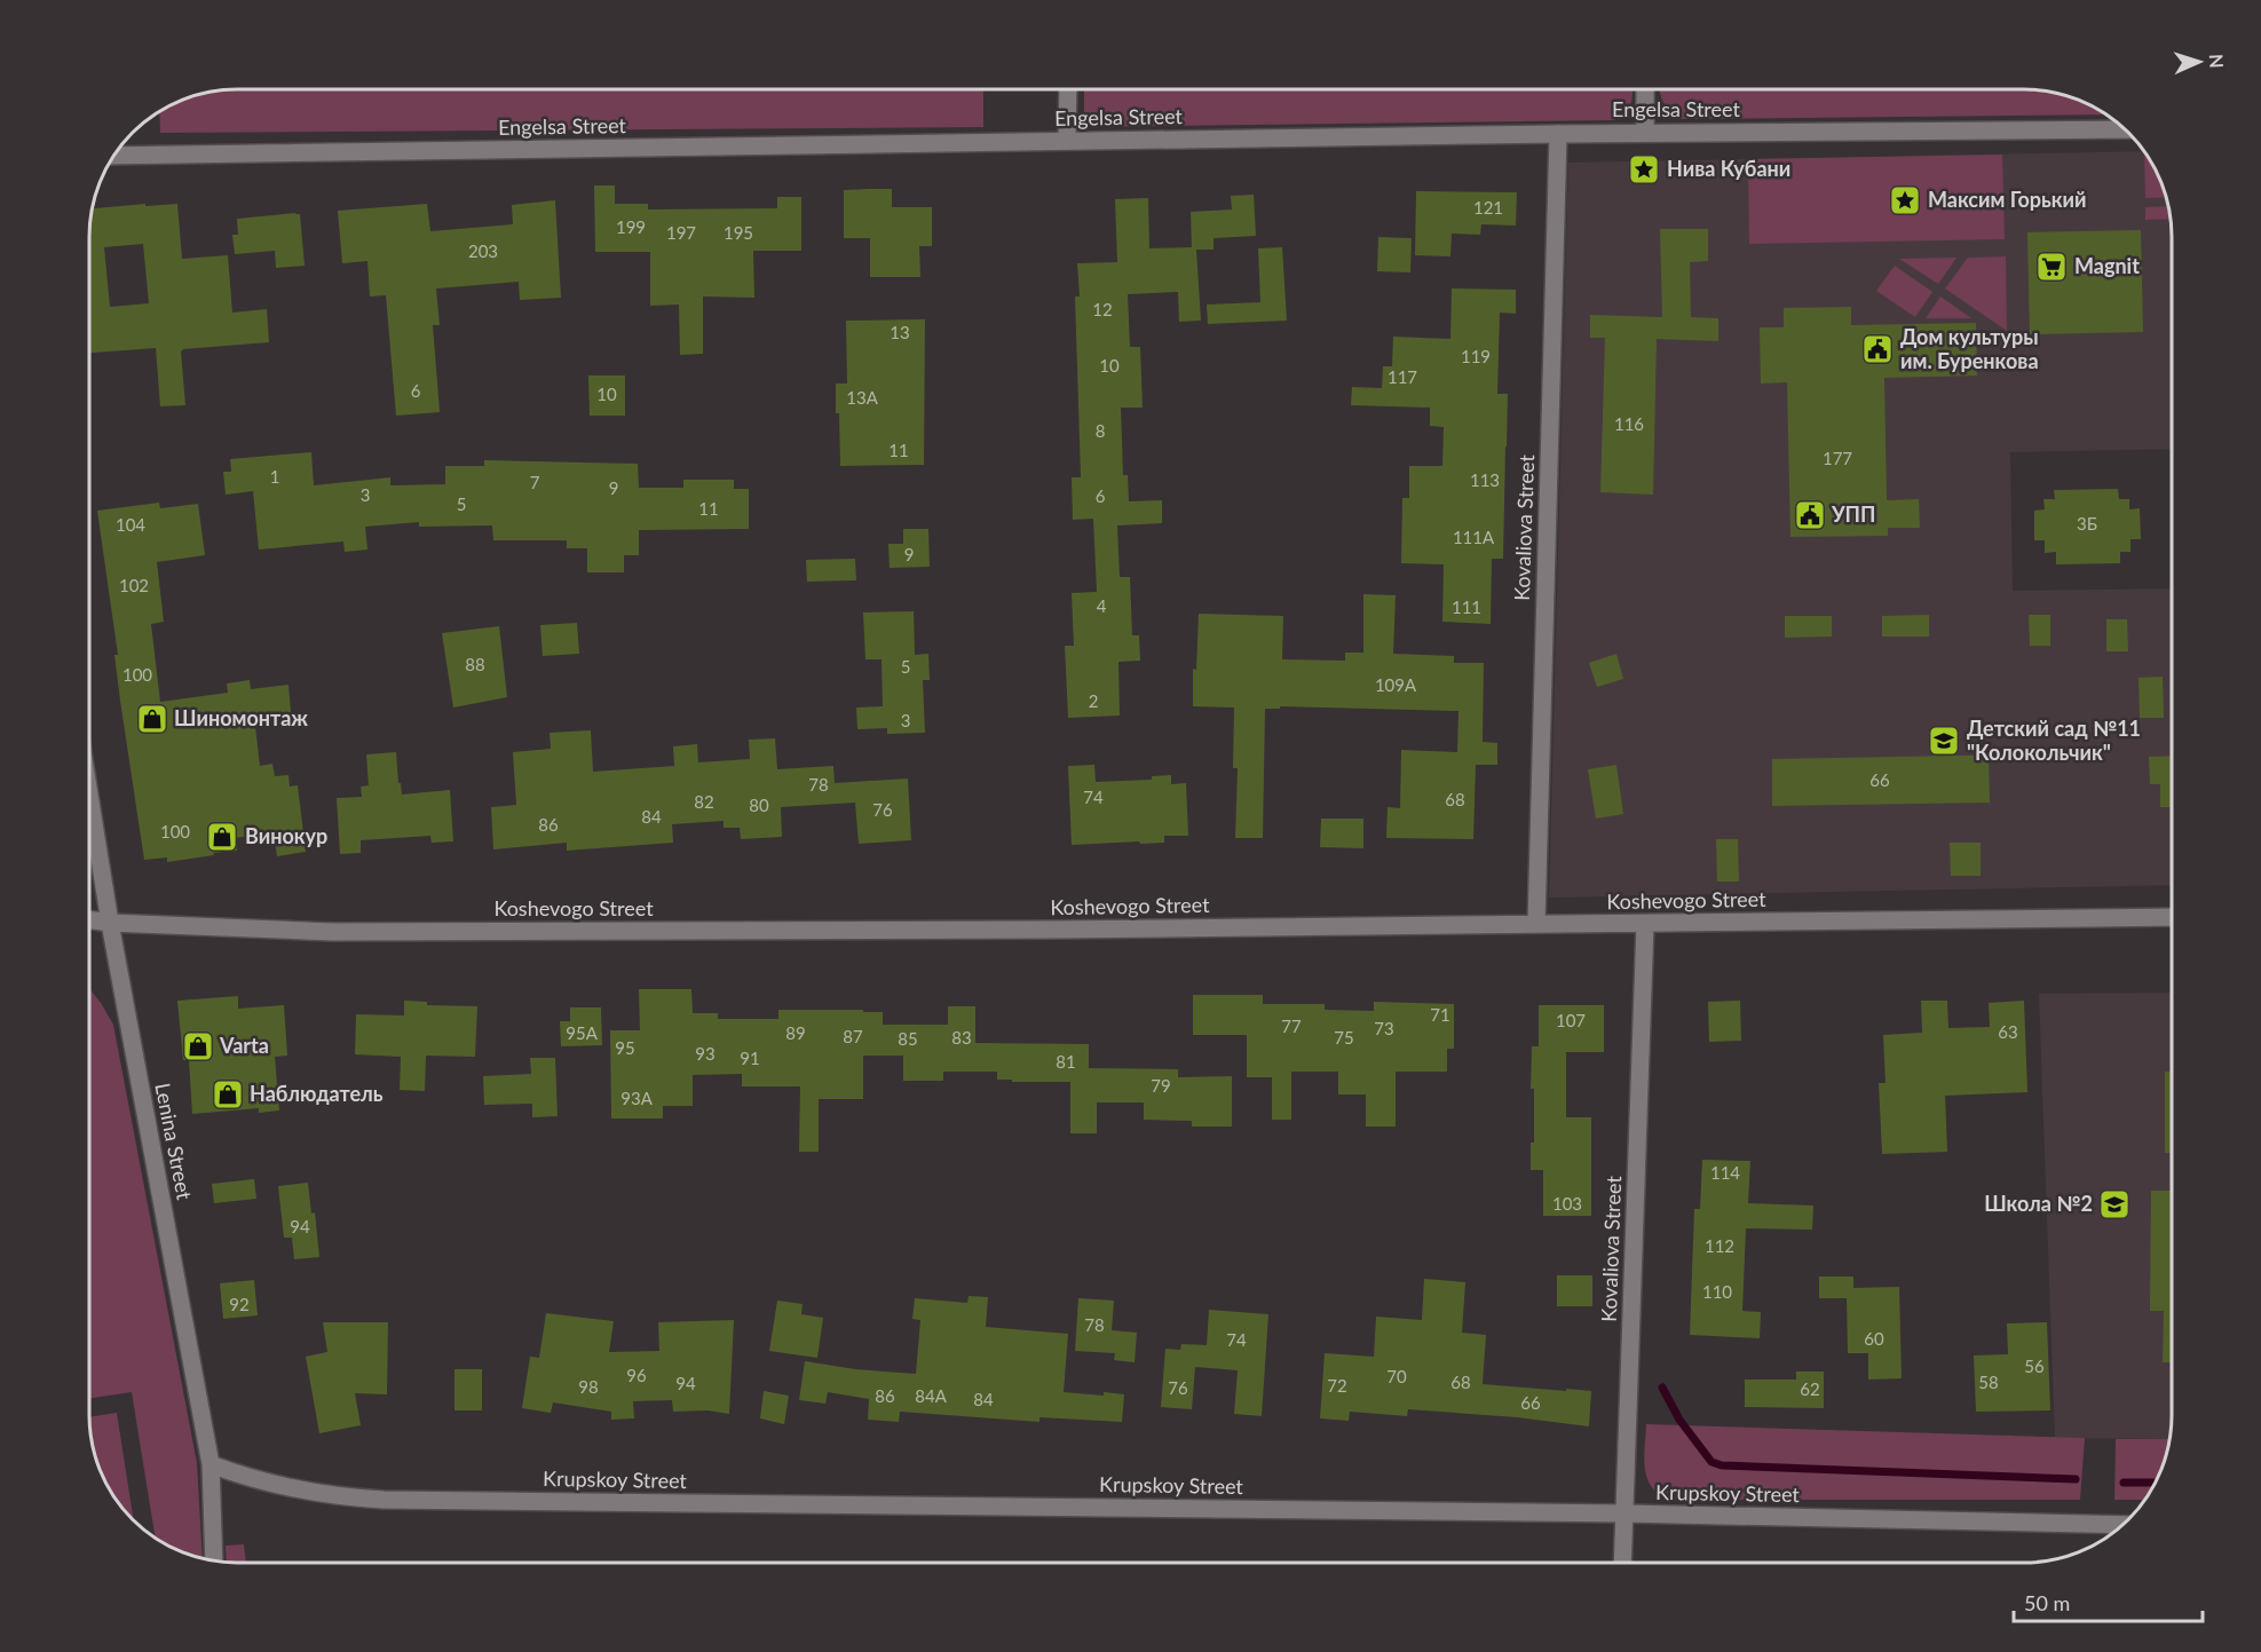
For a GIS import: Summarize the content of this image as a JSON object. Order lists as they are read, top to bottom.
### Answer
{
  "streets": {
    "street": [
      "Engelsa Street",
      "Kovaliova Street",
      "Koshevogo Street",
      "Lenina Street",
      "Krupskoy Street"
    ]
  },
  "crossings": [
    ["Engelsa Street", "Kovaliova Street"],
    ["Kovaliova Street", "Koshevogo Street"],
    ["Kovaliova Street", "Krupskoy Street"],
    ["Koshevogo Street", "Lenina Street"],
    ["Lenina Street", "Krupskoy Street"]
  ],
  "places": {
    "place": ["Нива Кубани", "Максим Горький"],
    "supermarket": ["Magnit"],
    "public building": ["Дом культуры им. Буренкова", "УПП"],
    "shop": [
      "Шиномонтаж",
      "Винокур",
      "Varta",
      "Наблюдатель"
    ],
    "school or university": ["Детский сад №11 \"Колокольчик\"", "Школа №2"]
  },
  "house_numbers": [
    "121",
    "199",
    "197",
    "195",
    "203",
    "12",
    "13",
    "119",
    "10",
    "117",
    "6",
    "10",
    "13А",
    "116",
    "8",
    "11",
    "177",
    "1",
    "113",
    "7",
    "9",
    "3",
    "6",
    "5",
    "11",
    "3Б",
    "104",
    "111А",
    "9",
    "102",
    "4",
    "111",
    "88",
    "5",
    "100",
    "109А",
    "2",
    "3",
    "66",
    "78",
    "74",
    "68",
    "82",
    "80",
    "76",
    "84",
    "86",
    "100",
    "71",
    "107",
    "77",
    "73",
    "63",
    "95А",
    "89",
    "87",
    "83",
    "75",
    "85",
    "95",
    "93",
    "91",
    "81",
    "79",
    "93А",
    "114",
    "103",
    "94",
    "112",
    "110",
    "92",
    "78",
    "60",
    "74",
    "56",
    "96",
    "70",
    "68",
    "58",
    "94",
    "72",
    "98",
    "76",
    "62",
    "86",
    "84А",
    "84",
    "66"
  ],
  "scale_bar": "50 m",
  "north": "right"
}
